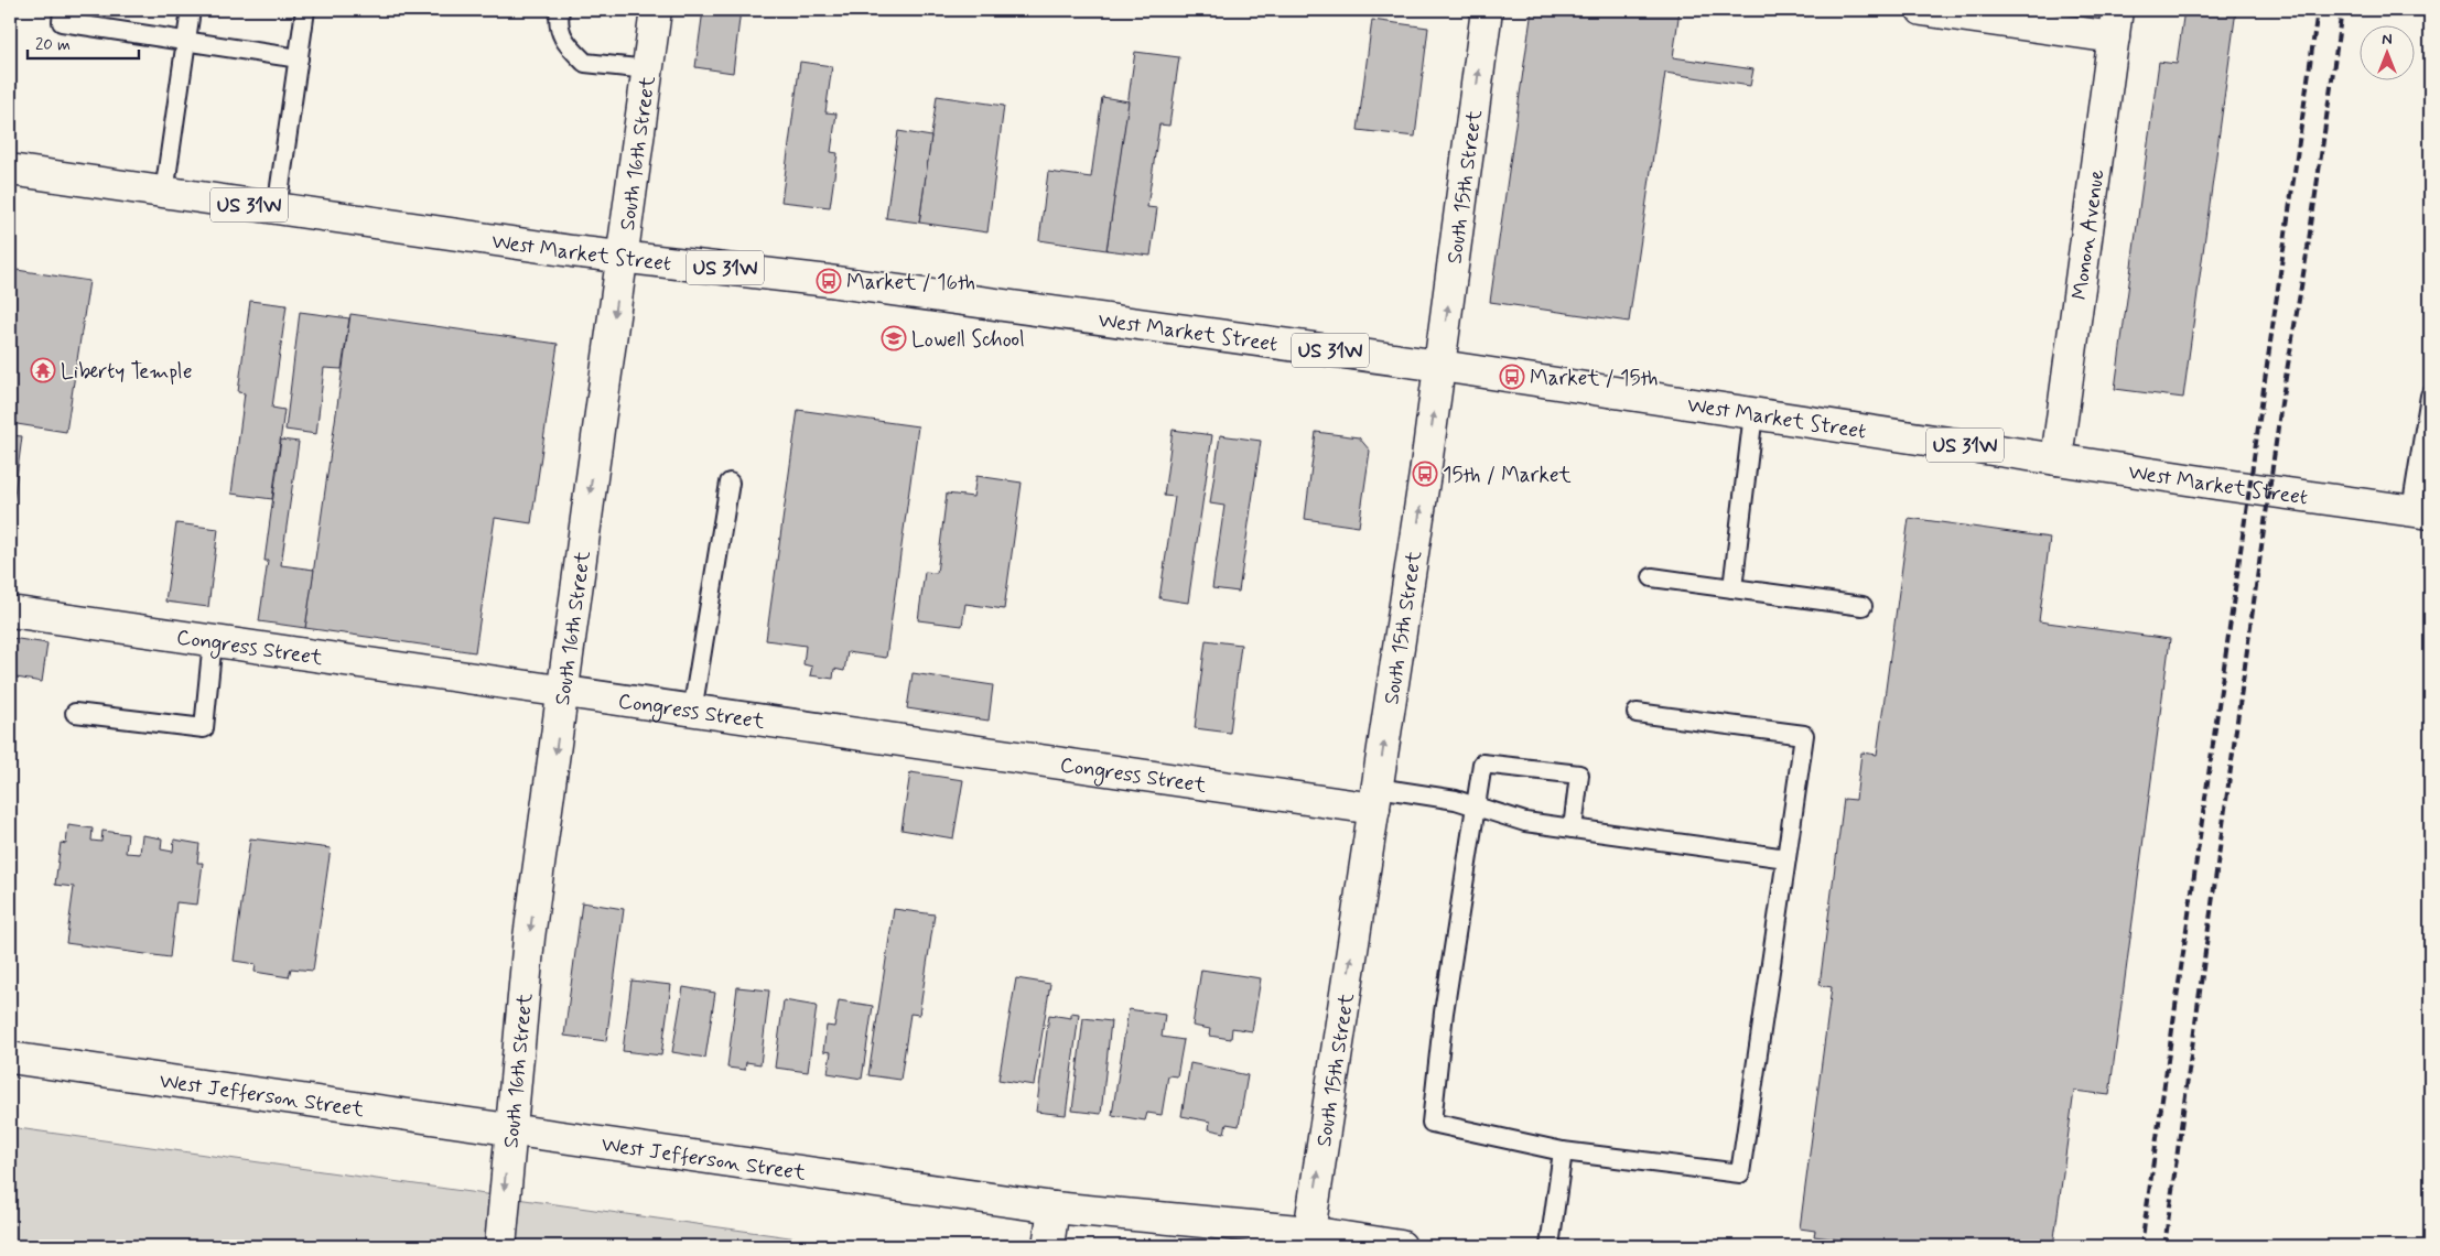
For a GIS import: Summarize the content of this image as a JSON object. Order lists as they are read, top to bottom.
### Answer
{
  "streets": {
    "street": [
      "South 16th Street",
      "South 15th Street",
      "US 31W",
      "Monon Avenue",
      "West Market Street",
      "Congress Street",
      "West Jefferson Street"
    ]
  },
  "crossings": [
    ["South 16th Street", "West Market Street"],
    ["South 16th Street", "Congress Street"],
    ["South 16th Street", "West Jefferson Street"],
    ["South 15th Street", "West Market Street"],
    ["South 15th Street", "Congress Street"],
    ["South 15th Street", "West Jefferson Street"],
    ["Monon Avenue", "West Market Street"]
  ],
  "one_way": ["South 16th Street", "South 15th Street"],
  "places": {
    "bus stop": ["Market / 16th", "Market / 15th", "15th / Market"],
    "school or university": ["Lowell School"],
    "temple": ["Liberty Temple"]
  },
  "scale_bar": "20 m",
  "north": "top"
}
